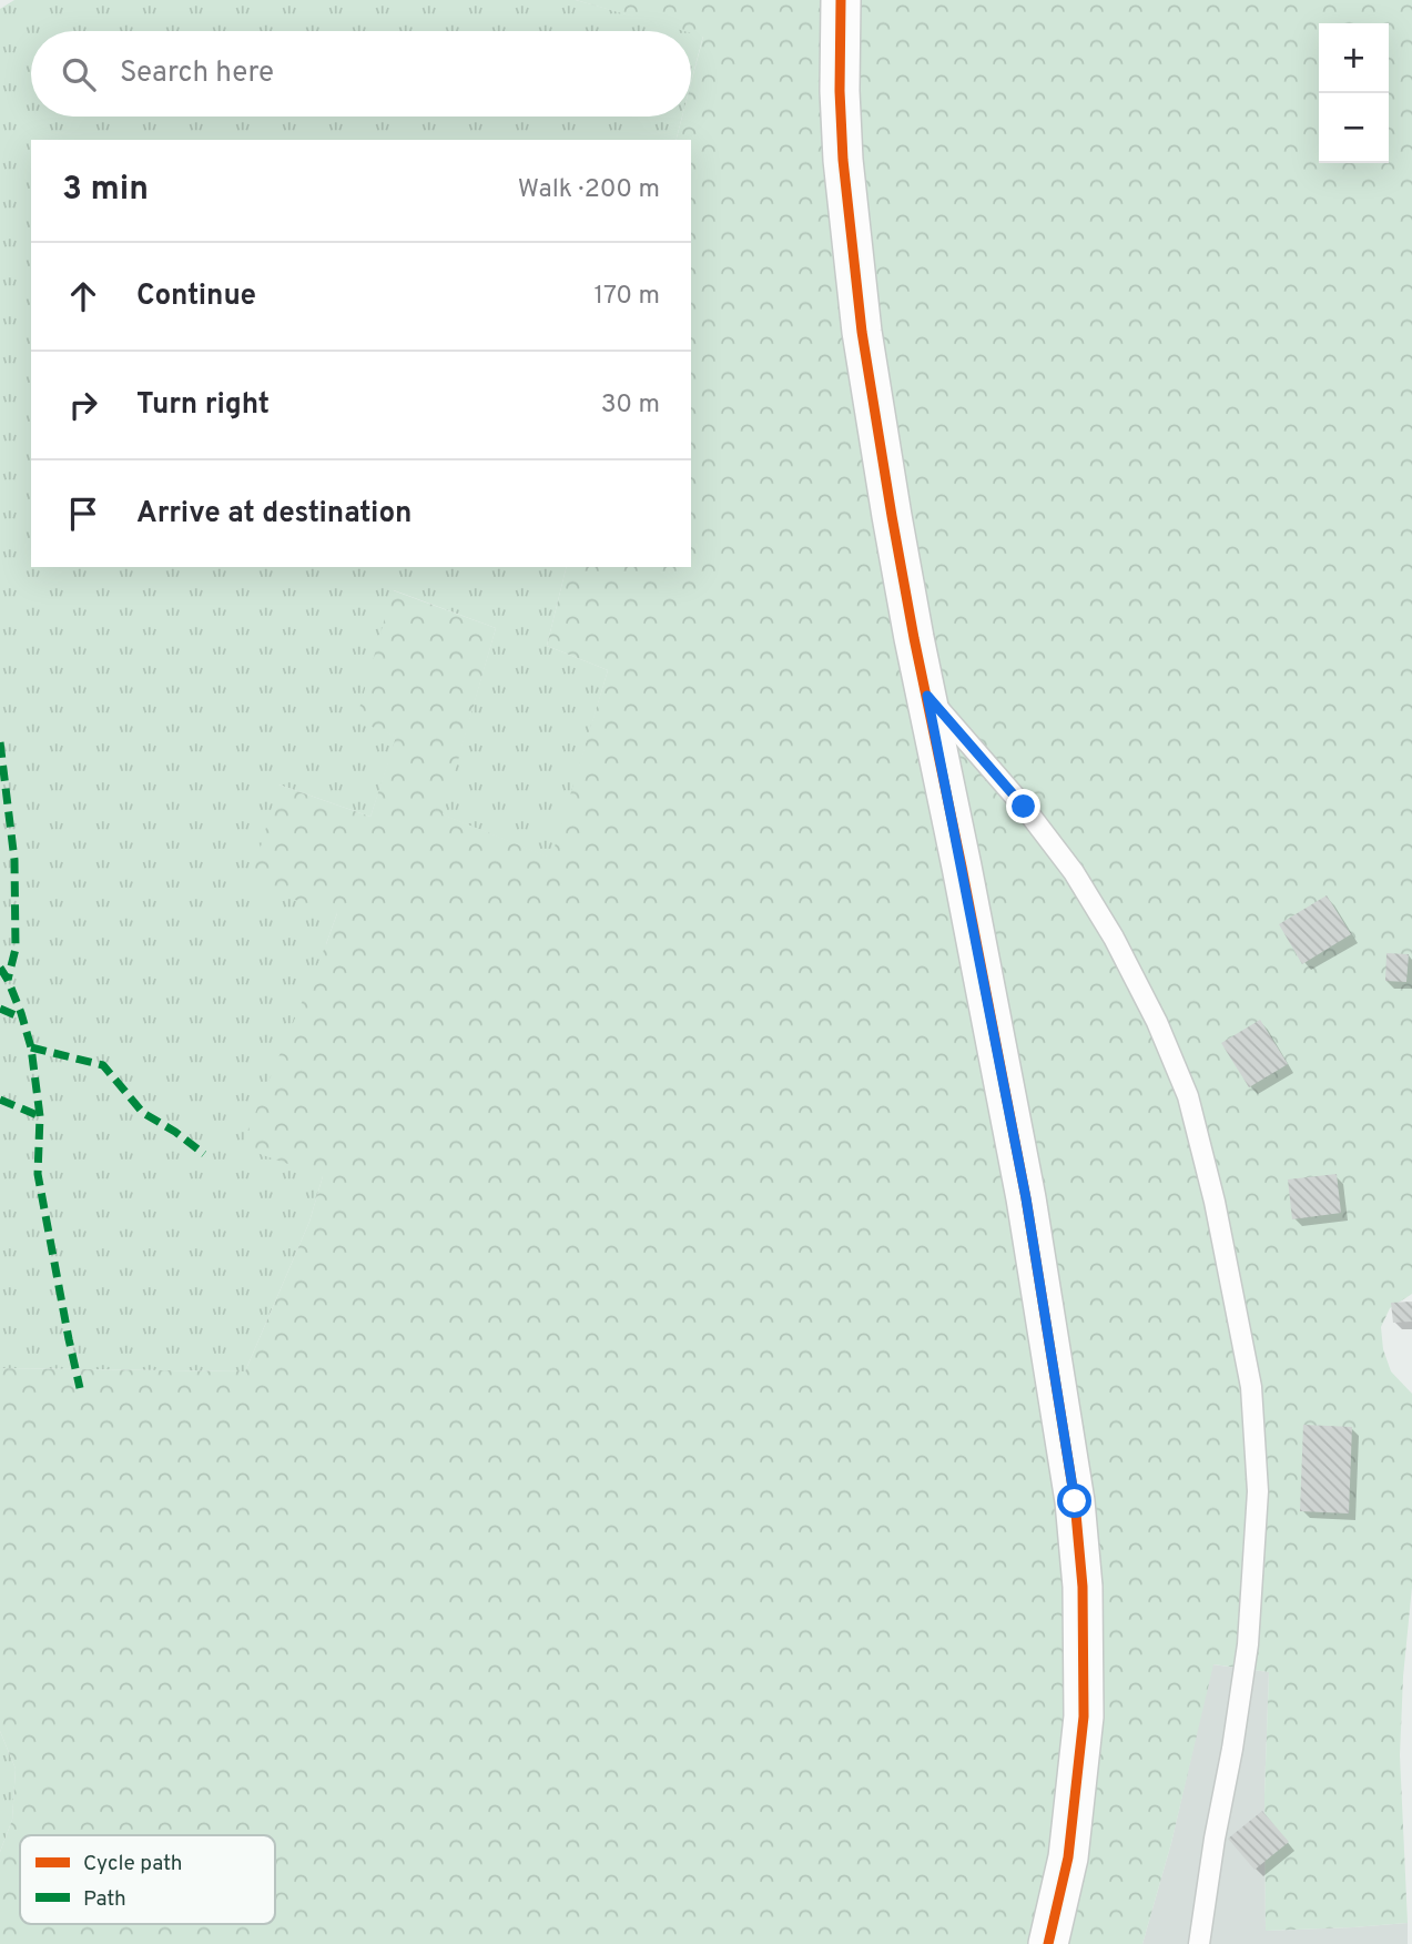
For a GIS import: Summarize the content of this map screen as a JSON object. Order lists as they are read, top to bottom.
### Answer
{
  "legend": ["Cycle path", "Path"],
  "page": {
    "map_buttons": ["+", "−"],
    "search": "Search here",
    "heading": ["3 min", "Walk · 200 m"],
    "list": [
      ["Continue", "170 m"],
      ["Turn right", "30 m"],
      "Arrive at destination"
    ]
  }
}
